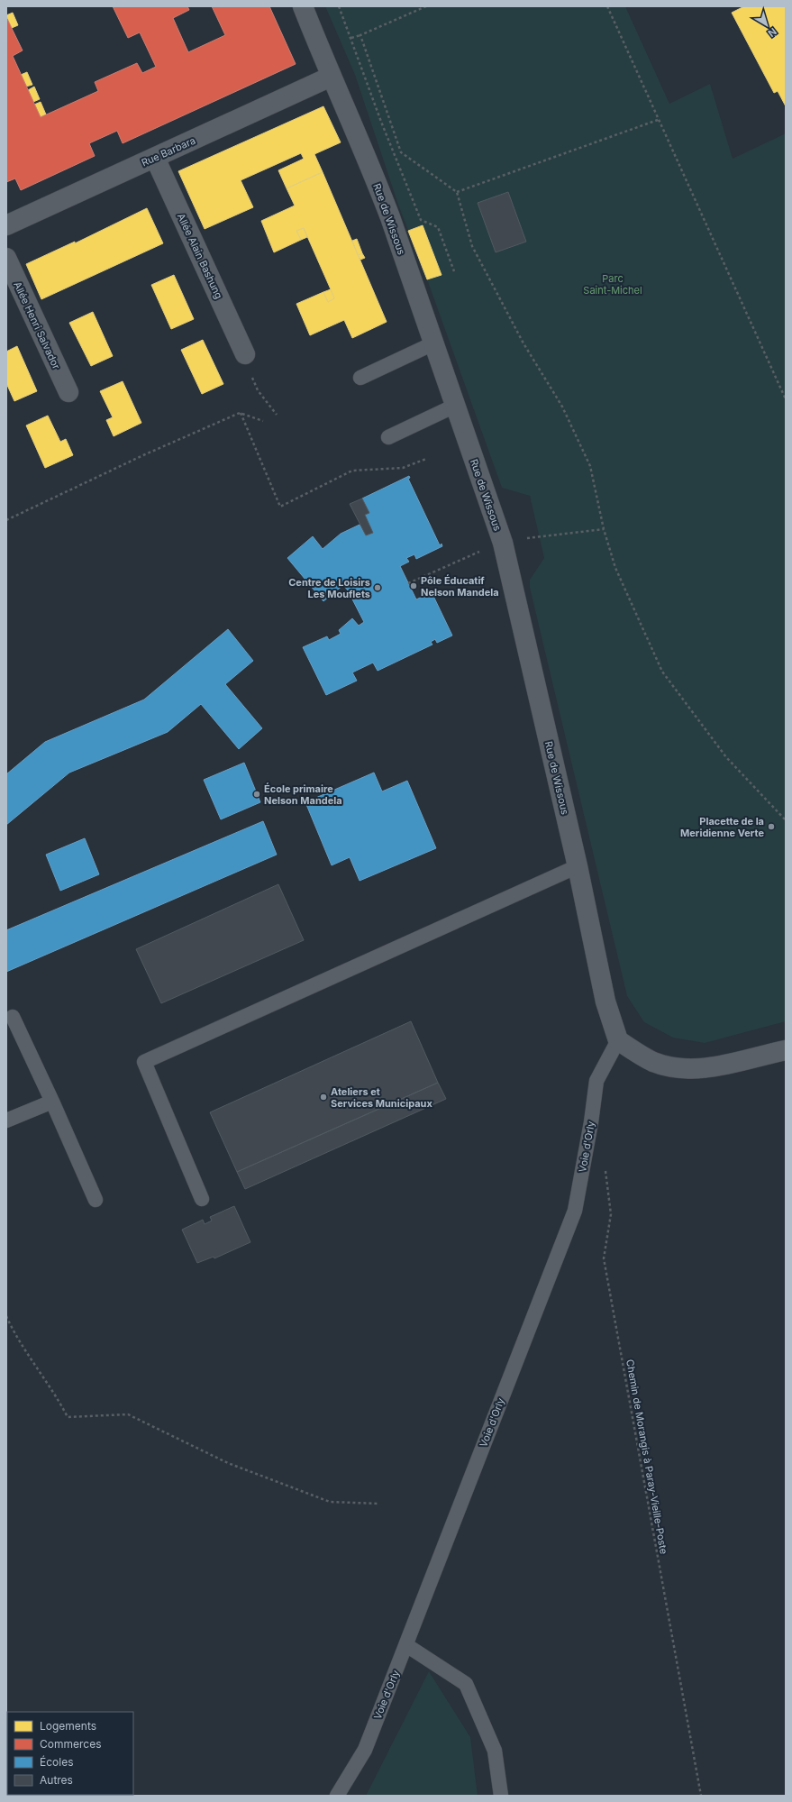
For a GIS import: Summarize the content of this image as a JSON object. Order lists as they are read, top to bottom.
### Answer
{
  "streets": {
    "street": [
      "Rue Barbara",
      "Rue de Wissous",
      "Allée Alain Bashung",
      "Allée Henri Salvador"
    ],
    "lane": ["Voie d'Orly"],
    "path": ["Chemin de Morangis à Paray-Vieille-Poste"]
  },
  "crossings": [
    ["Rue Barbara", "Rue de Wissous"],
    ["Rue Barbara", "Allée Alain Bashung"],
    ["Rue de Wissous", "Voie d'Orly"]
  ],
  "parks": ["Parc Saint-Michel"],
  "places": [
    "Pôle Éducatif Nelson Mandela",
    "Centre de Loisirs Les Mouflets",
    "École primaire Nelson Mandela",
    "Placette de la Meridienne Verte",
    "Ateliers et Services Municipaux"
  ],
  "legend": [
    "Logements",
    "Commerces",
    "Écoles",
    "Autres"
  ],
  "north": "bottom right"
}
